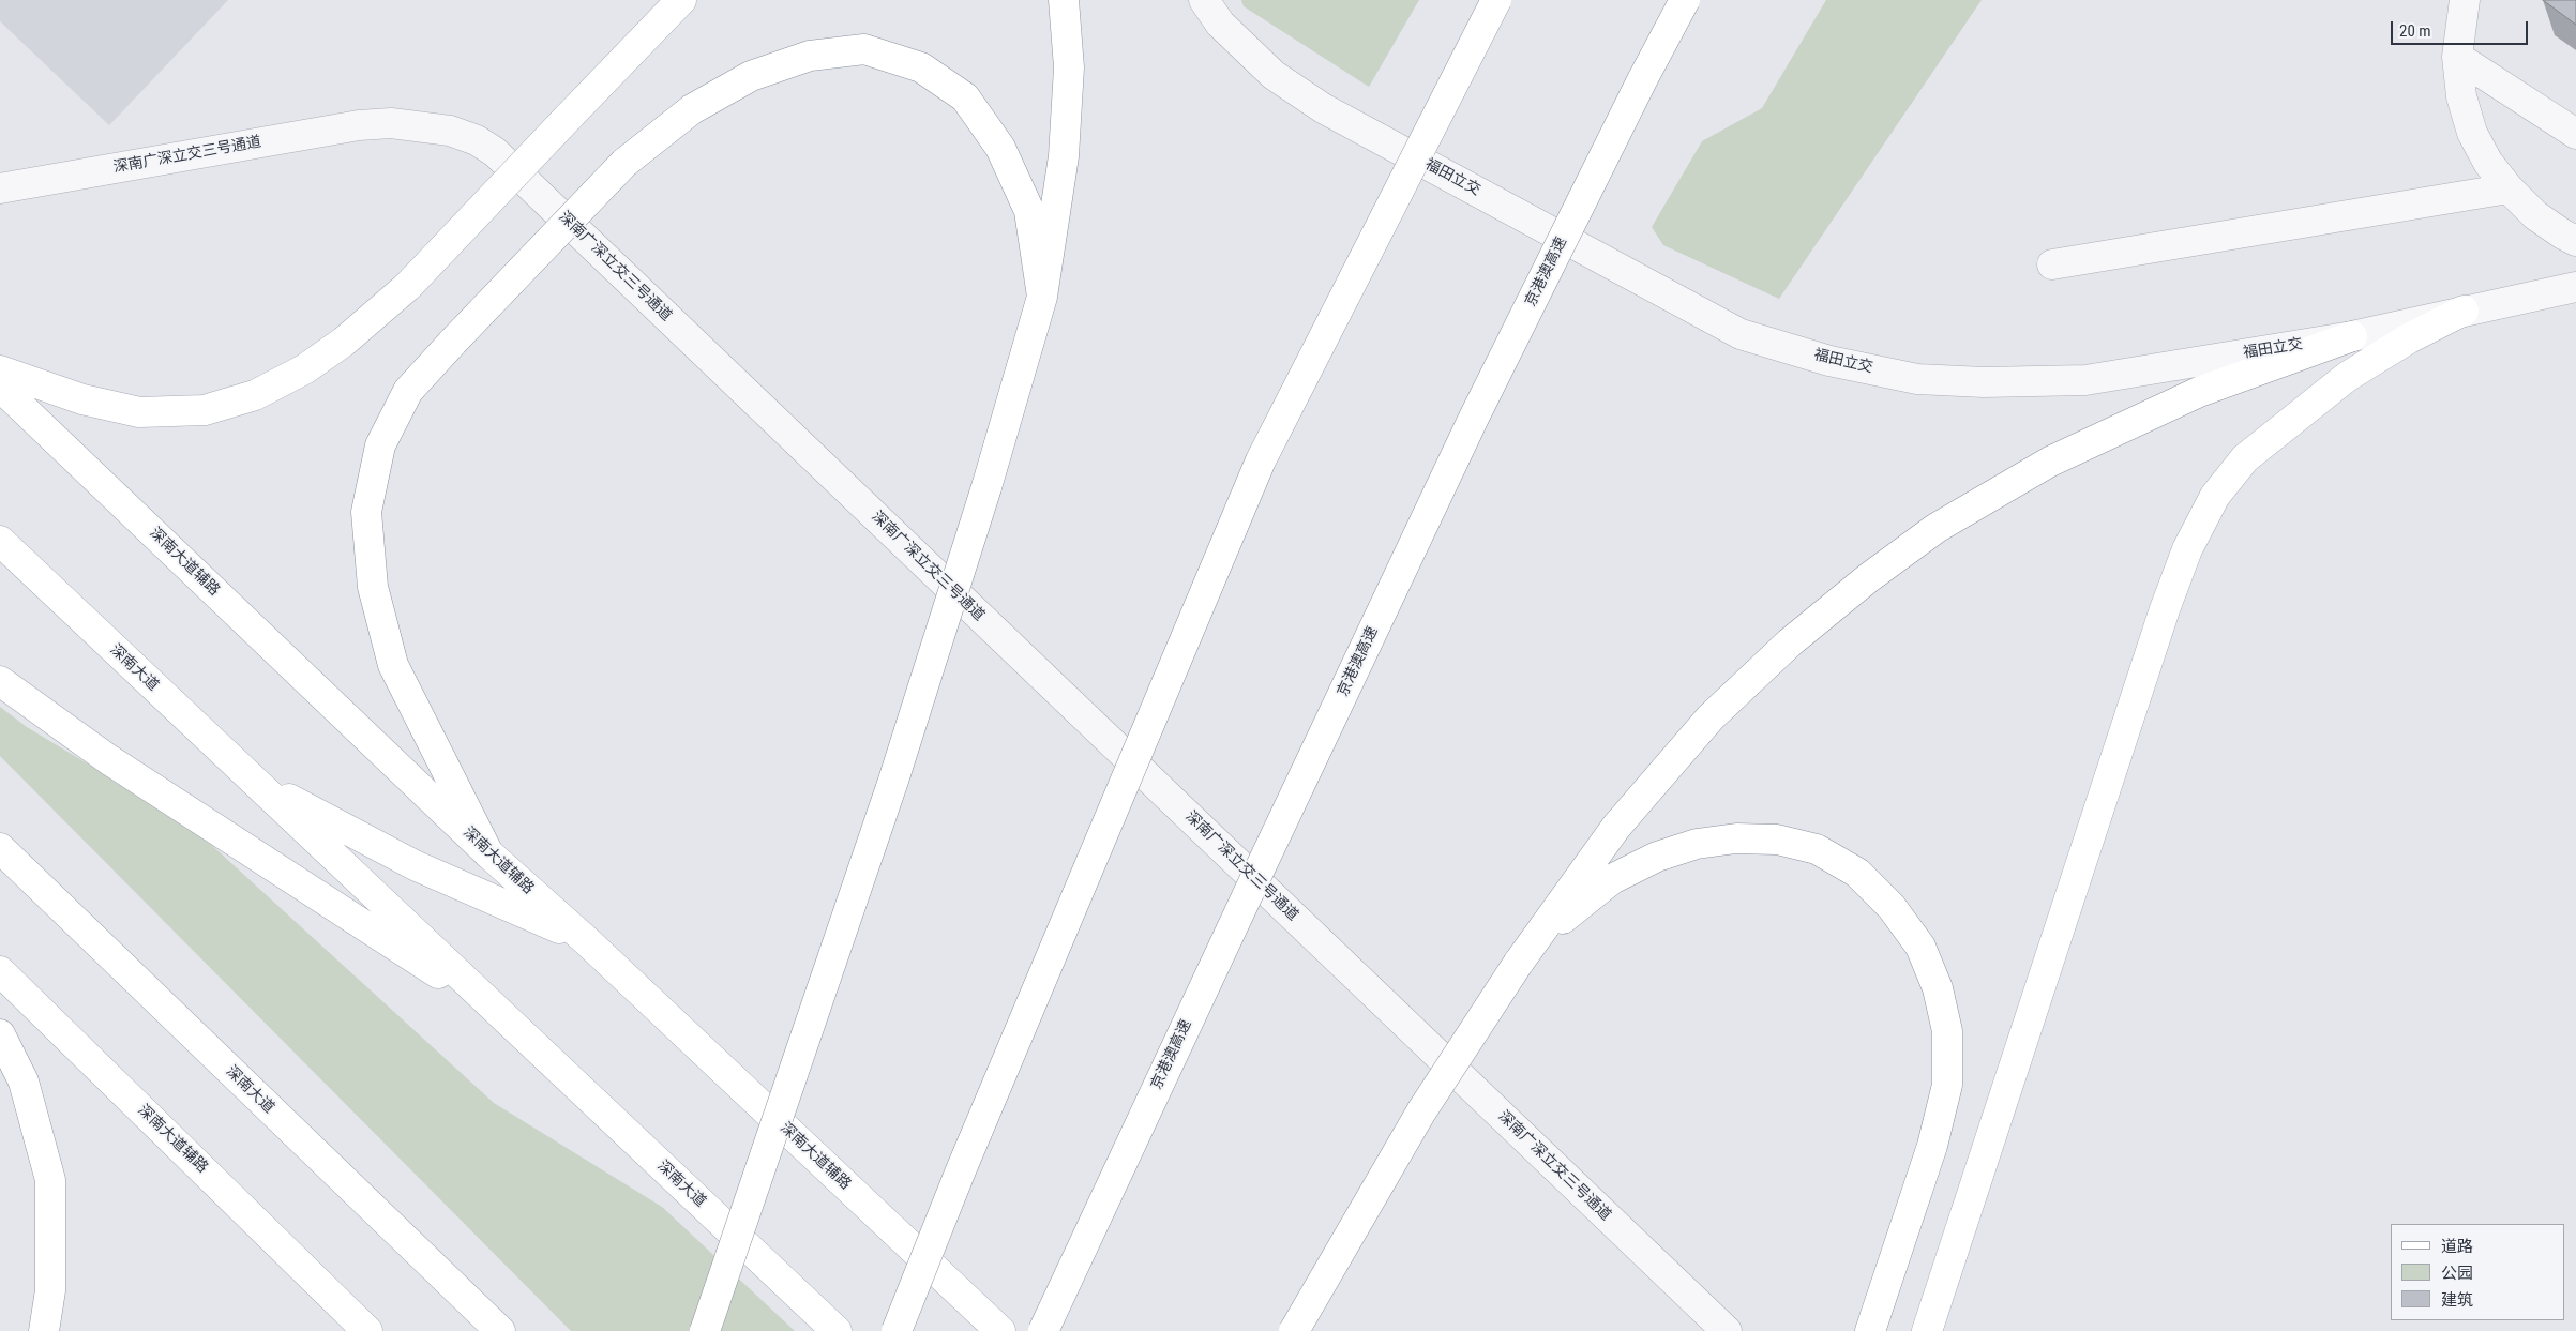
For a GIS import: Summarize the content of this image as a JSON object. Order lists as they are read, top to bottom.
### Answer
{
  "streets": {
    "main road": ["京港澳高速", "深南大道辅路", "深南大道"],
    "street": ["深南广深立交三号通道", "福田立交"]
  },
  "legend": ["道路", "公园", "建筑"],
  "scale_bar": "20 m"
}
